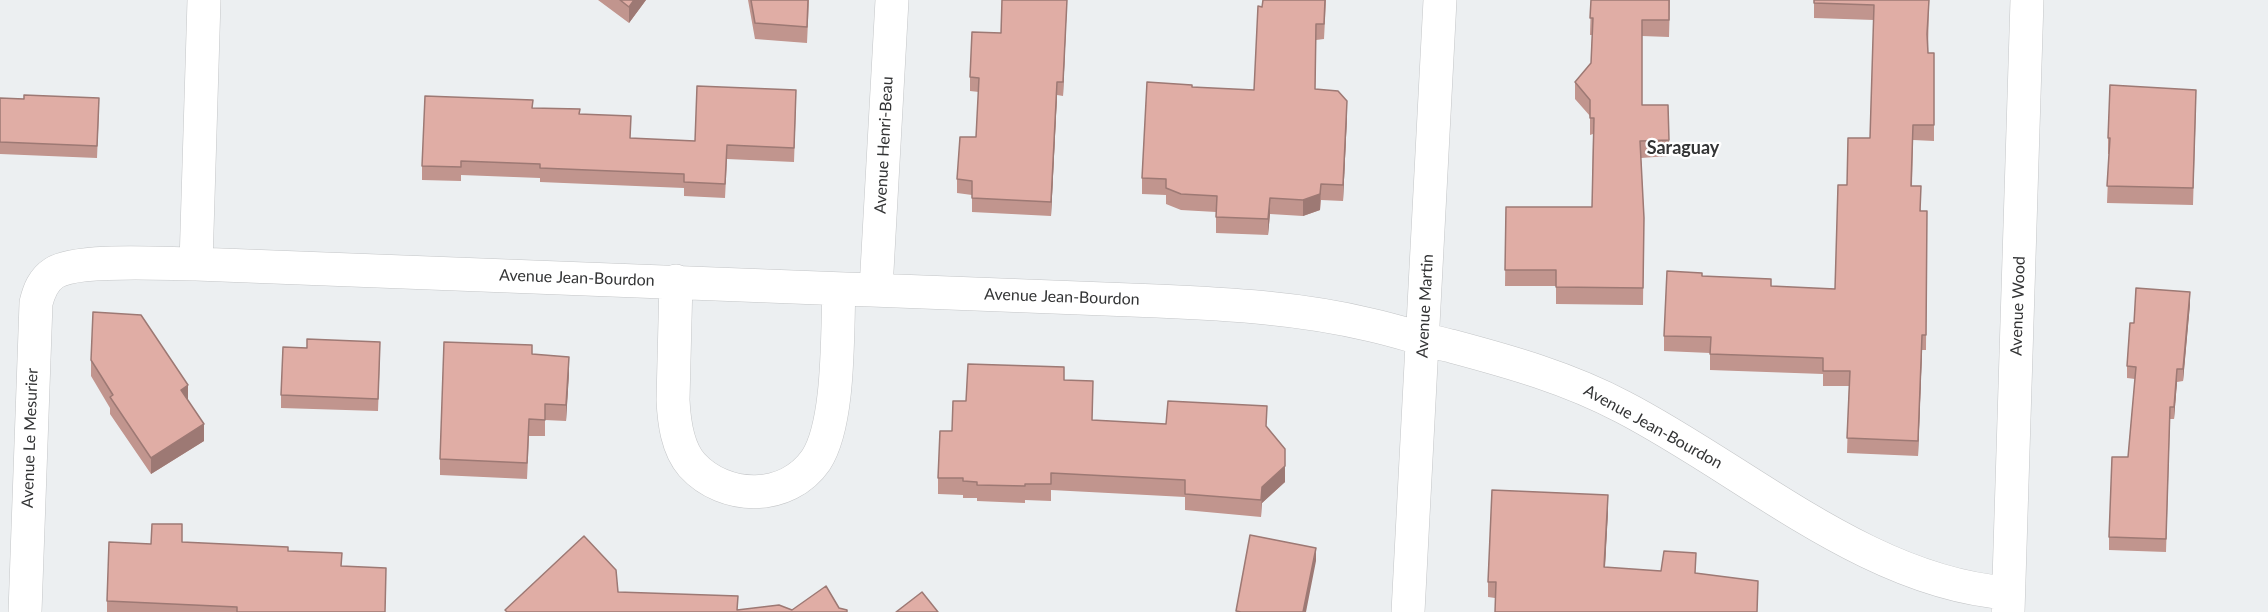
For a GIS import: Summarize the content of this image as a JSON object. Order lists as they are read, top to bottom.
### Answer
{
  "streets": {
    "street": [
      "Avenue Henri-Beau",
      "Avenue Jean-Bourdon",
      "Avenue Martin",
      "Avenue Wood",
      "Avenue Le Mesurier"
    ]
  },
  "crossings": [
    ["Avenue Henri-Beau", "Avenue Jean-Bourdon"],
    ["Avenue Jean-Bourdon", "Avenue Martin"],
    ["Avenue Jean-Bourdon", "Avenue Wood"],
    ["Avenue Jean-Bourdon", "Avenue Le Mesurier"]
  ],
  "districts": ["Saraguay"]
}
